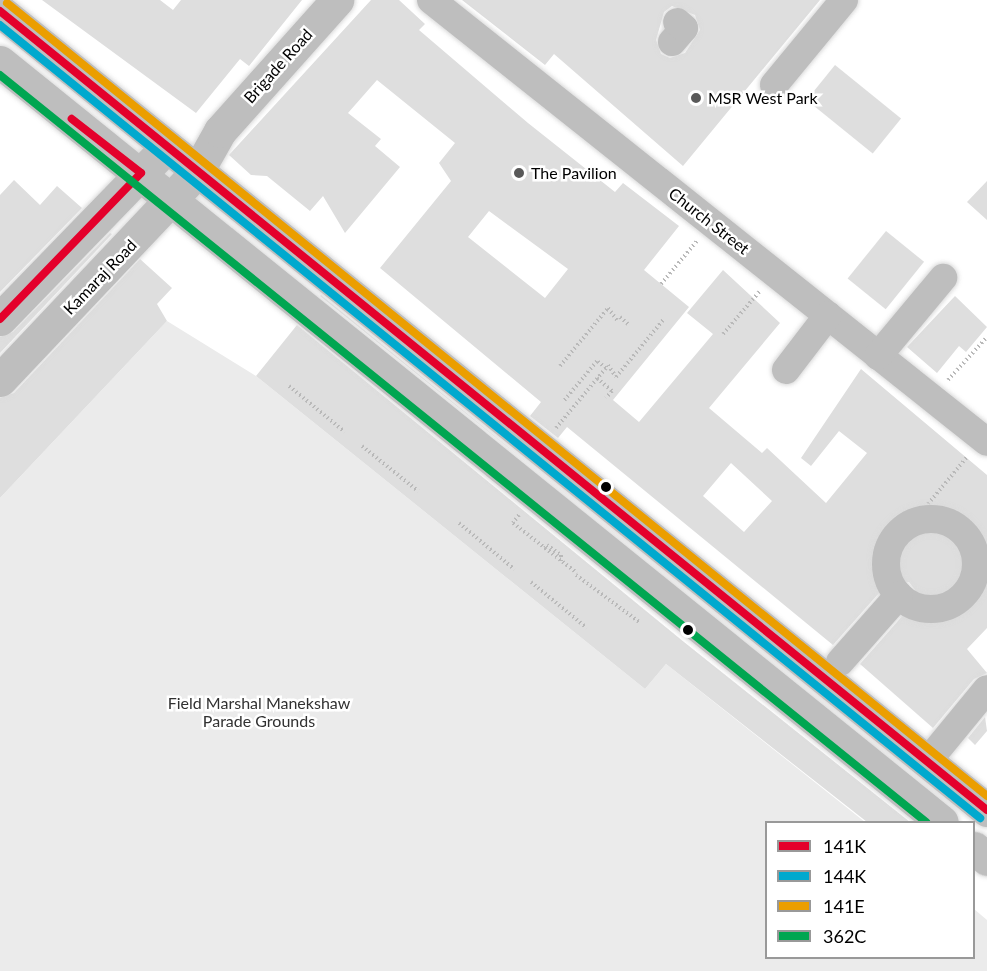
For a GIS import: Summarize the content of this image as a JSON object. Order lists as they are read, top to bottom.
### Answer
{
  "streets": {
    "main road": ["Brigade Road", "Kamaraj Road"],
    "street": ["Church Street"]
  },
  "crossings": [
    ["Brigade Road", "Kamaraj Road"]
  ],
  "parks": ["Field Marshal Manekshaw Parade Grounds"],
  "places": ["MSR West Park", "The Pavilion"],
  "lines": [
    "transit line 141E",
    "transit line 141K",
    "transit line 144K",
    "transit line 362C"
  ],
  "legend": [
    "141K",
    "144K",
    "141E",
    "362C"
  ]
}
